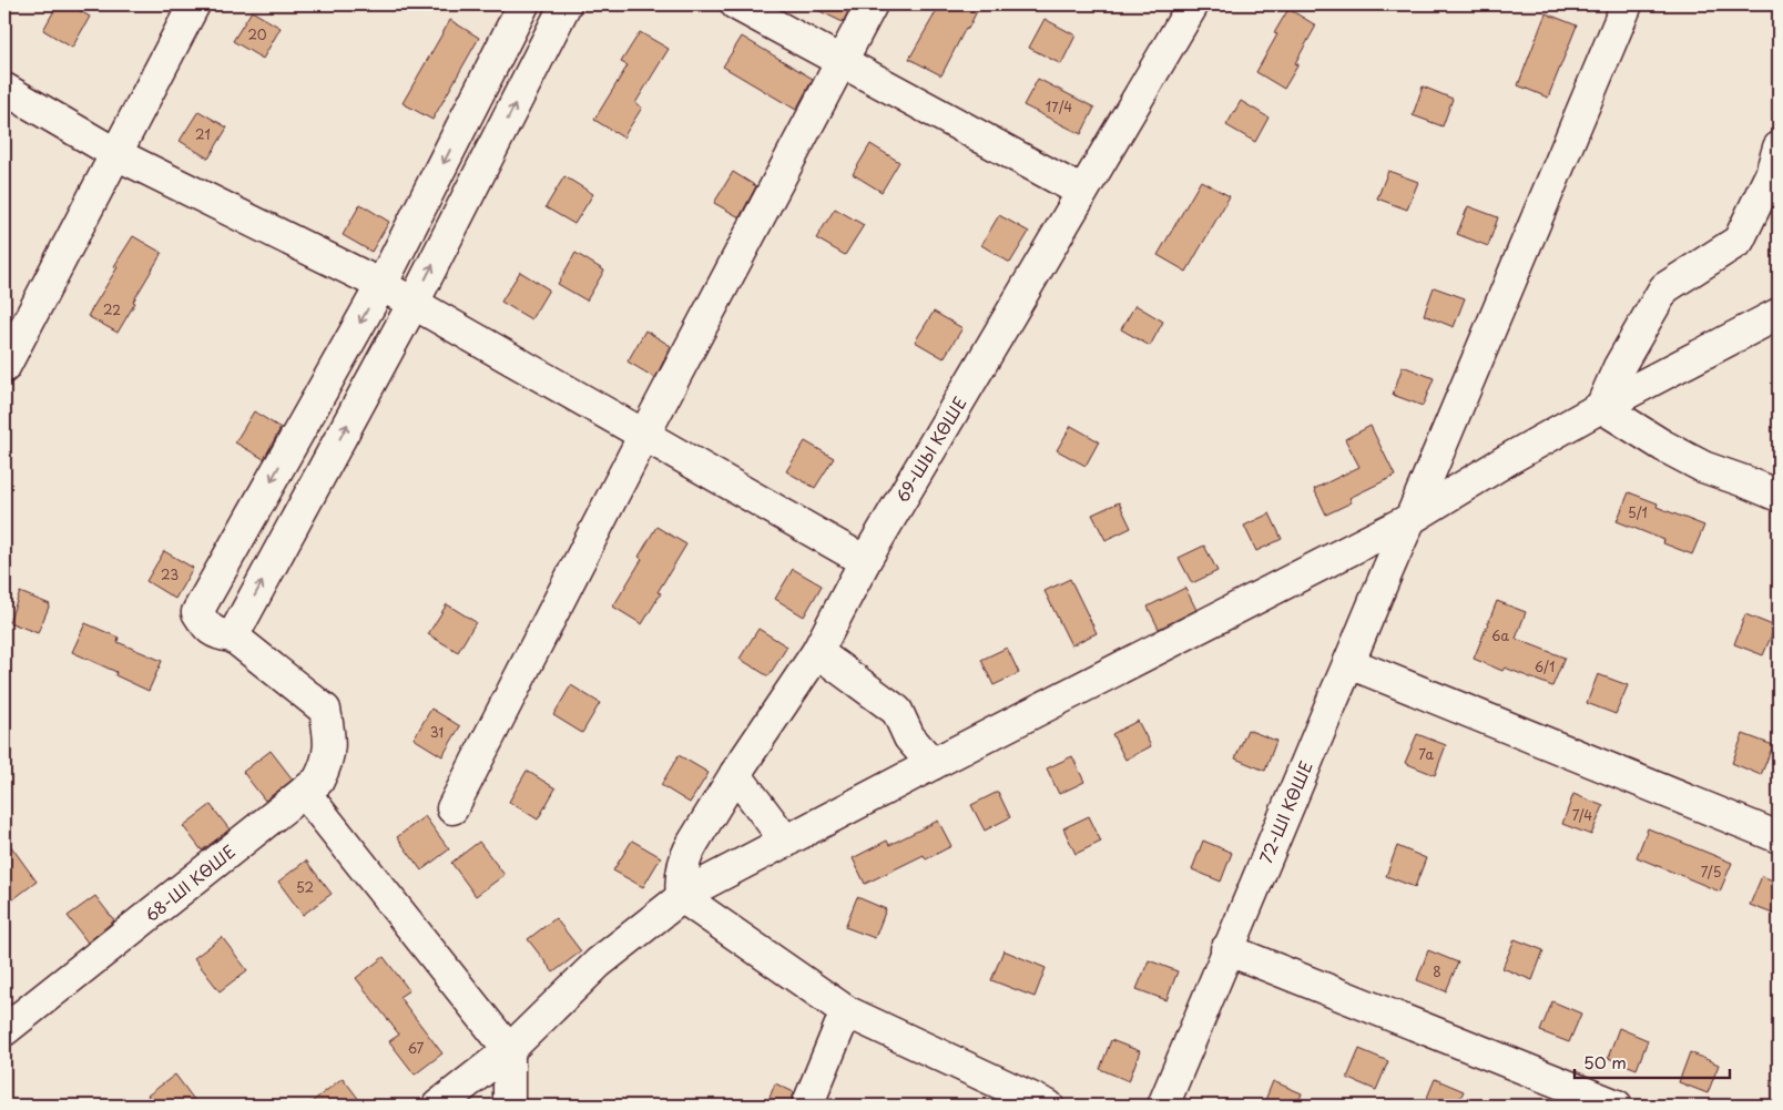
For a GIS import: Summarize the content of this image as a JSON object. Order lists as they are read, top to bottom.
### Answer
{
  "streets": {
    "street": ["69-ШЫ КӨШЕ", "72-ШІ КӨШЕ", "68-ШІ КӨШЕ"]
  },
  "house_numbers": [
    "20",
    "17/4",
    "21",
    "22",
    "5/1",
    "23",
    "6а",
    "6/1",
    "31",
    "7а",
    "7/4",
    "7/5",
    "52",
    "8",
    "67"
  ],
  "scale_bar": "50 m"
}
